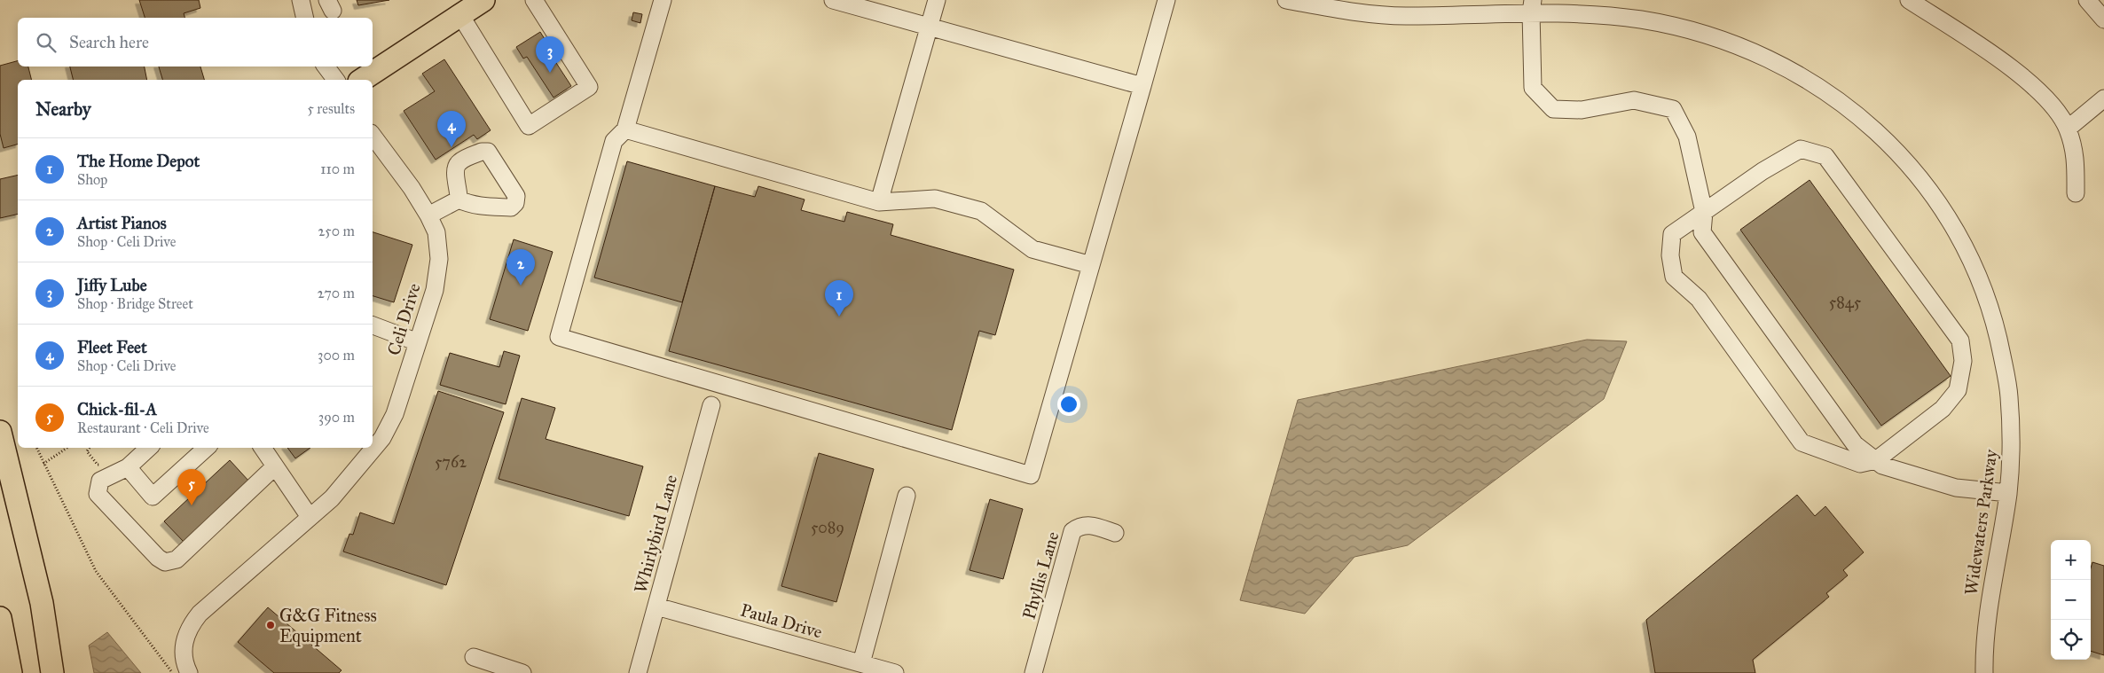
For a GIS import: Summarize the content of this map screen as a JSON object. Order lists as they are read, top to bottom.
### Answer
{
  "streets": {
    "street": [
      "Celi Drive",
      "Widewaters Parkway",
      "Whirlybird Lane",
      "Phyllis Lane",
      "Paula Drive"
    ]
  },
  "crossings": [
    ["Whirlybird Lane", "Paula Drive"]
  ],
  "places": ["G&G Fitness Equipment"],
  "house_numbers": ["5845", "5762", "5089"],
  "page": {
    "search": "Search here",
    "pins": [
      "3",
      "4",
      "2",
      "1",
      "5"
    ],
    "heading": ["Nearby", "5 results"],
    "list": [
      {
        "mark": "1",
        "name": "The Home Depot",
        "note": "Shop",
        "value": "110 m"
      },
      {
        "mark": "2",
        "name": "Artist Pianos",
        "note": "Shop · Celi Drive",
        "value": "250 m"
      },
      {
        "mark": "3",
        "name": "Jiffy Lube",
        "note": "Shop · Bridge Street",
        "value": "270 m"
      },
      {
        "mark": "4",
        "name": "Fleet Feet",
        "note": "Shop · Celi Drive",
        "value": "300 m"
      },
      {
        "mark": "5",
        "name": "Chick-fil-A",
        "note": "Restaurant · Celi Drive",
        "value": "390 m"
      }
    ],
    "map_buttons": ["+", "−"]
  }
}
